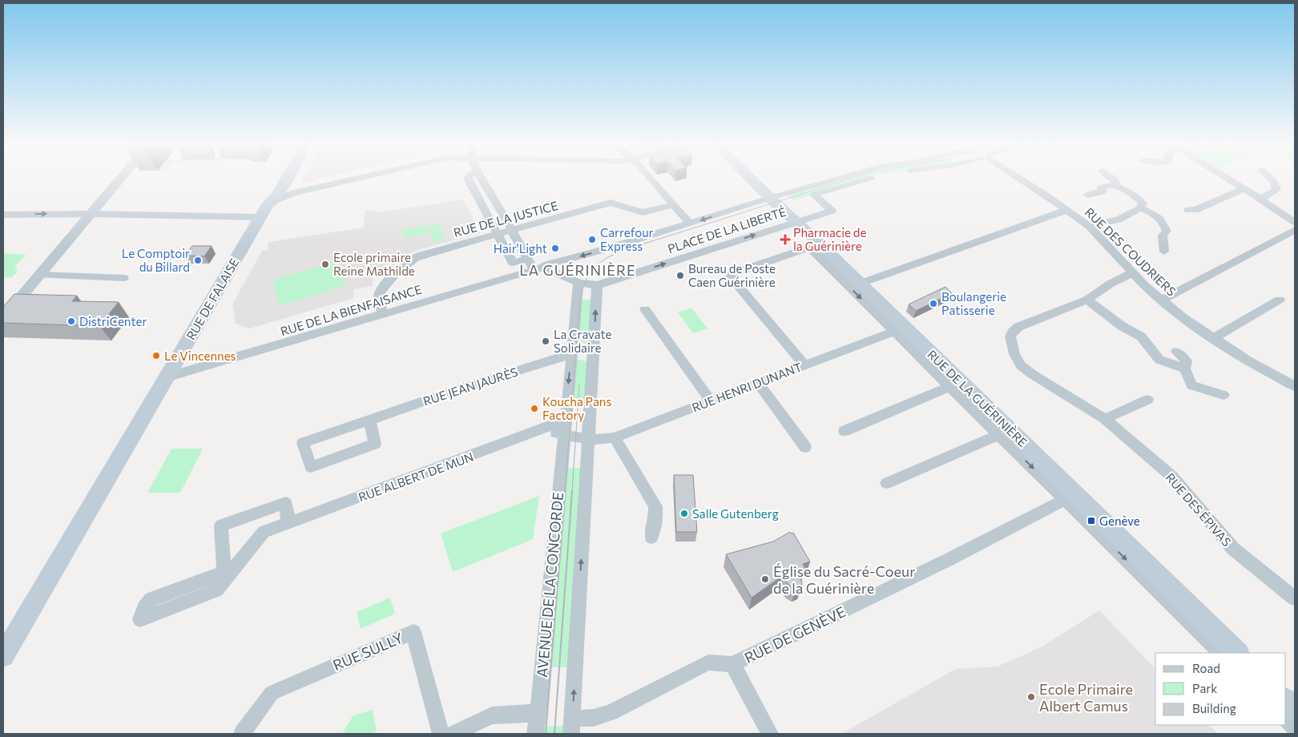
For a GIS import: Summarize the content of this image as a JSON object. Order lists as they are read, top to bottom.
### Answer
{
  "streets": {
    "main road": ["RUE DE FALAISE", "RUE DE LA GUÉRINIÈRE"],
    "street": [
      "RUE DE LA JUSTICE",
      "PLACE DE LA LIBERTÉ",
      "RUE DES COUDRIERS",
      "RUE DE LA BIENFAISANCE",
      "RUE JEAN JAURÈS",
      "RUE HENRI DUNANT",
      "RUE ALBERT DE MUN",
      "RUE DES ÉPIVAS",
      "AVENUE DE LA CONCORDE",
      "RUE DE GENÈVE",
      "RUE SULLY"
    ]
  },
  "crossings": [
    ["RUE DE LA JUSTICE", "RUE DE LA BIENFAISANCE"],
    ["PLACE DE LA LIBERTÉ", "RUE DE LA BIENFAISANCE"],
    ["PLACE DE LA LIBERTÉ", "RUE DE LA GUÉRINIÈRE"],
    ["RUE DES COUDRIERS", "RUE DES ÉPIVAS"],
    ["RUE DE FALAISE", "RUE DE LA BIENFAISANCE"],
    ["RUE JEAN JAURÈS", "AVENUE DE LA CONCORDE"],
    ["RUE HENRI DUNANT", "RUE DE LA GUÉRINIÈRE"],
    ["RUE DE LA GUÉRINIÈRE", "RUE DE GENÈVE"],
    ["RUE ALBERT DE MUN", "AVENUE DE LA CONCORDE"]
  ],
  "districts": ["LA GUÉRINIÈRE"],
  "places": {
    "other": [
      "Carrefour Express",
      "Hair'Light",
      "Le Comptoir du Billard",
      "Ecole primaire Reine Mathilde",
      "Bureau de Poste Caen Guérinière",
      "Boulangerie Patisserie",
      "DistriCenter",
      "La Cravate Solidaire",
      "Le Vincennes",
      "Koucha Pans Factory",
      "Salle Gutenberg",
      "Église du Sacré-Coeur de la Guérinière",
      "Ecole Primaire Albert Camus"
    ],
    "health": ["Pharmacie de la Guérinière"],
    "transit": ["Genève"]
  },
  "legend": ["Road", "Park", "Building"]
}
